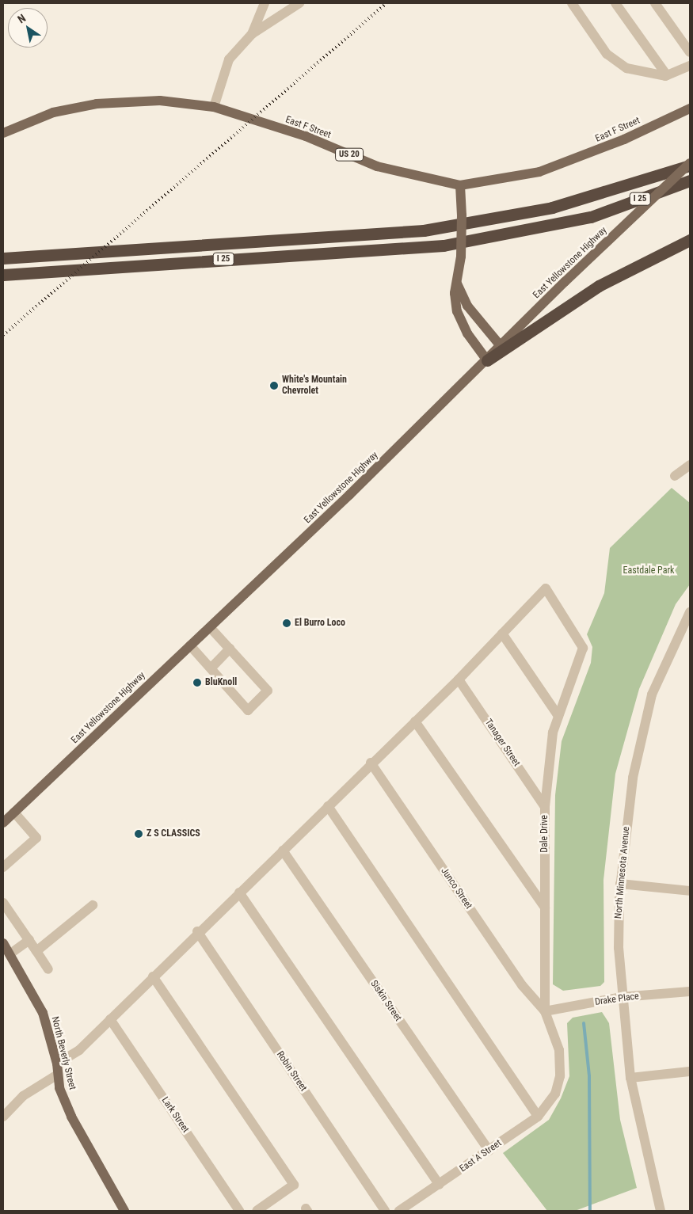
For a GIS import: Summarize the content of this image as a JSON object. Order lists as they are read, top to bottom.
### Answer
{
  "streets": {
    "highway": ["I 25"],
    "main road": [
      "East F Street",
      "US 20",
      "East Yellowstone Highway",
      "North Beverly Street"
    ],
    "street": [
      "Tanager Street",
      "Dale Drive",
      "North Minnesota Avenue",
      "Junco Street",
      "Drake Place",
      "Siskin Street",
      "Robin Street",
      "Lark Street",
      "East A Street"
    ]
  },
  "crossings": [
    ["I 25", "East Yellowstone Highway"],
    ["Tanager Street", "Dale Drive"],
    ["Dale Drive", "Junco Street"],
    ["Dale Drive", "Drake Place"],
    ["Dale Drive", "East A Street"],
    ["North Minnesota Avenue", "Drake Place"],
    ["Junco Street", "Drake Place"],
    ["Siskin Street", "East A Street"]
  ],
  "parks": ["Eastdale Park"],
  "places": [
    "White's Mountain Chevrolet",
    "El Burro Loco",
    "BluKnoll",
    "Z S CLASSICS"
  ],
  "north": "top left"
}
